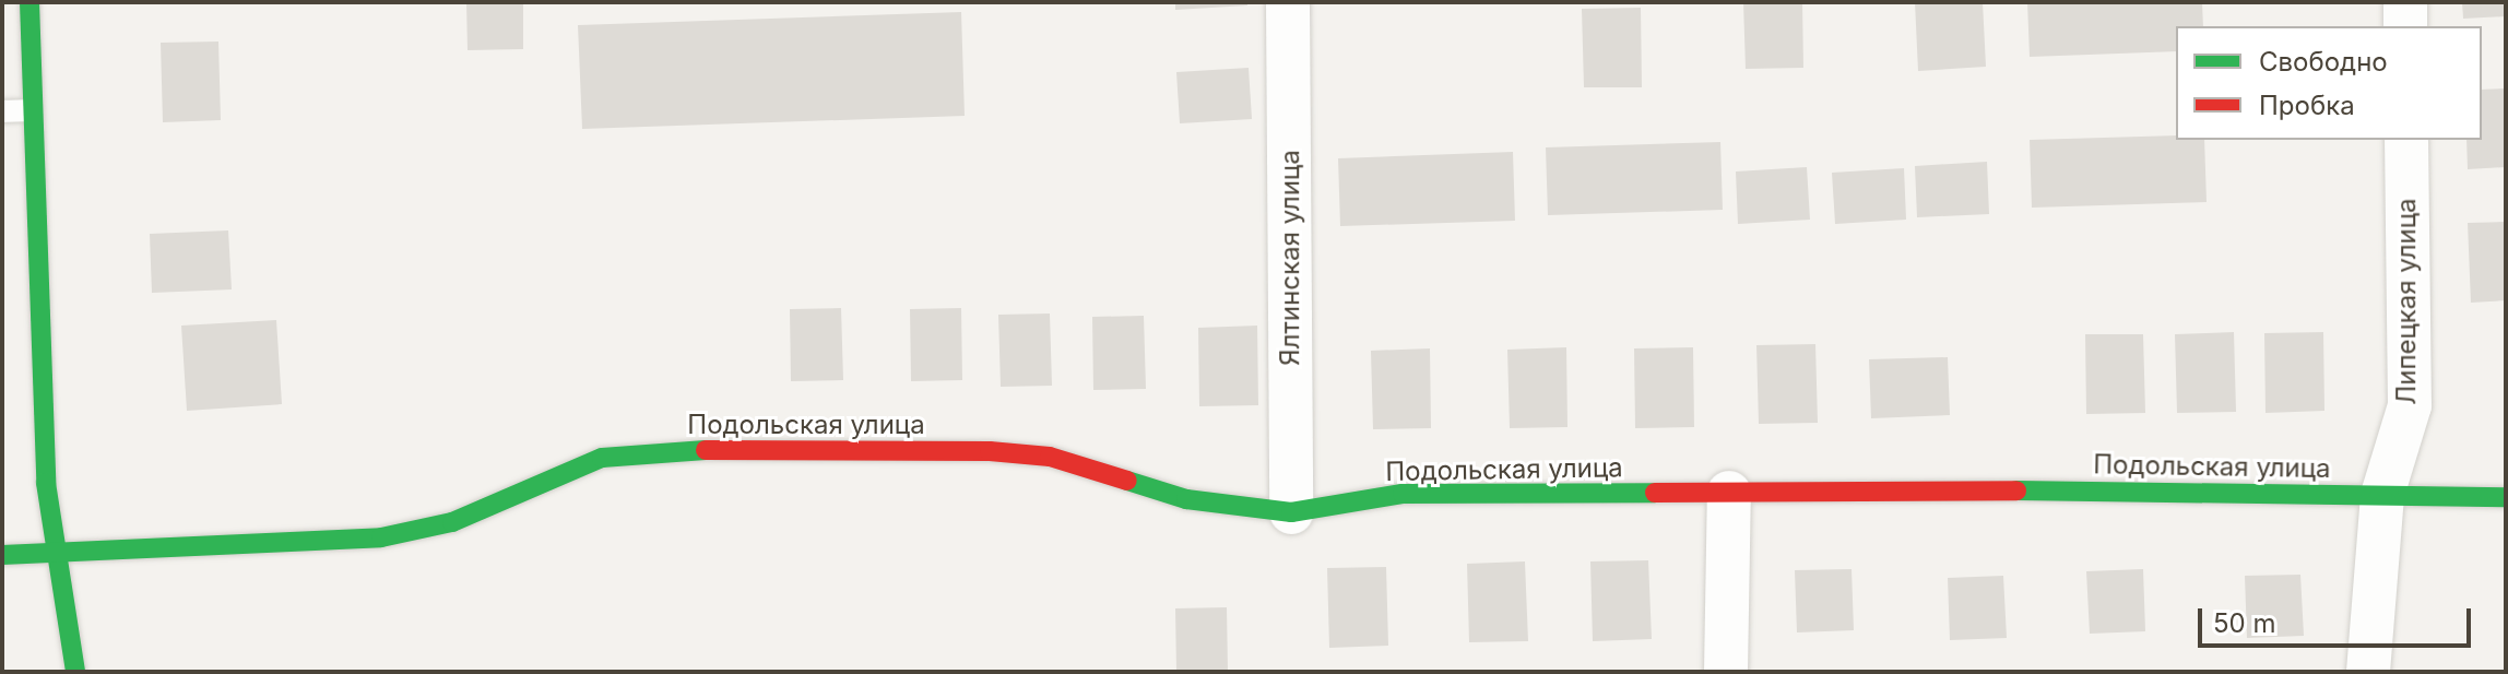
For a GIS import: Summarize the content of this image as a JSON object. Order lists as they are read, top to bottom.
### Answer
{
  "streets": {
    "street": ["Ялтинская улица", "Липецкая улица", "Подольская улица"]
  },
  "crossings": [
    ["Ялтинская улица", "Подольская улица"],
    ["Липецкая улица", "Подольская улица"]
  ],
  "legend": ["Свободно", "Пробка"],
  "scale_bar": "50 m"
}
